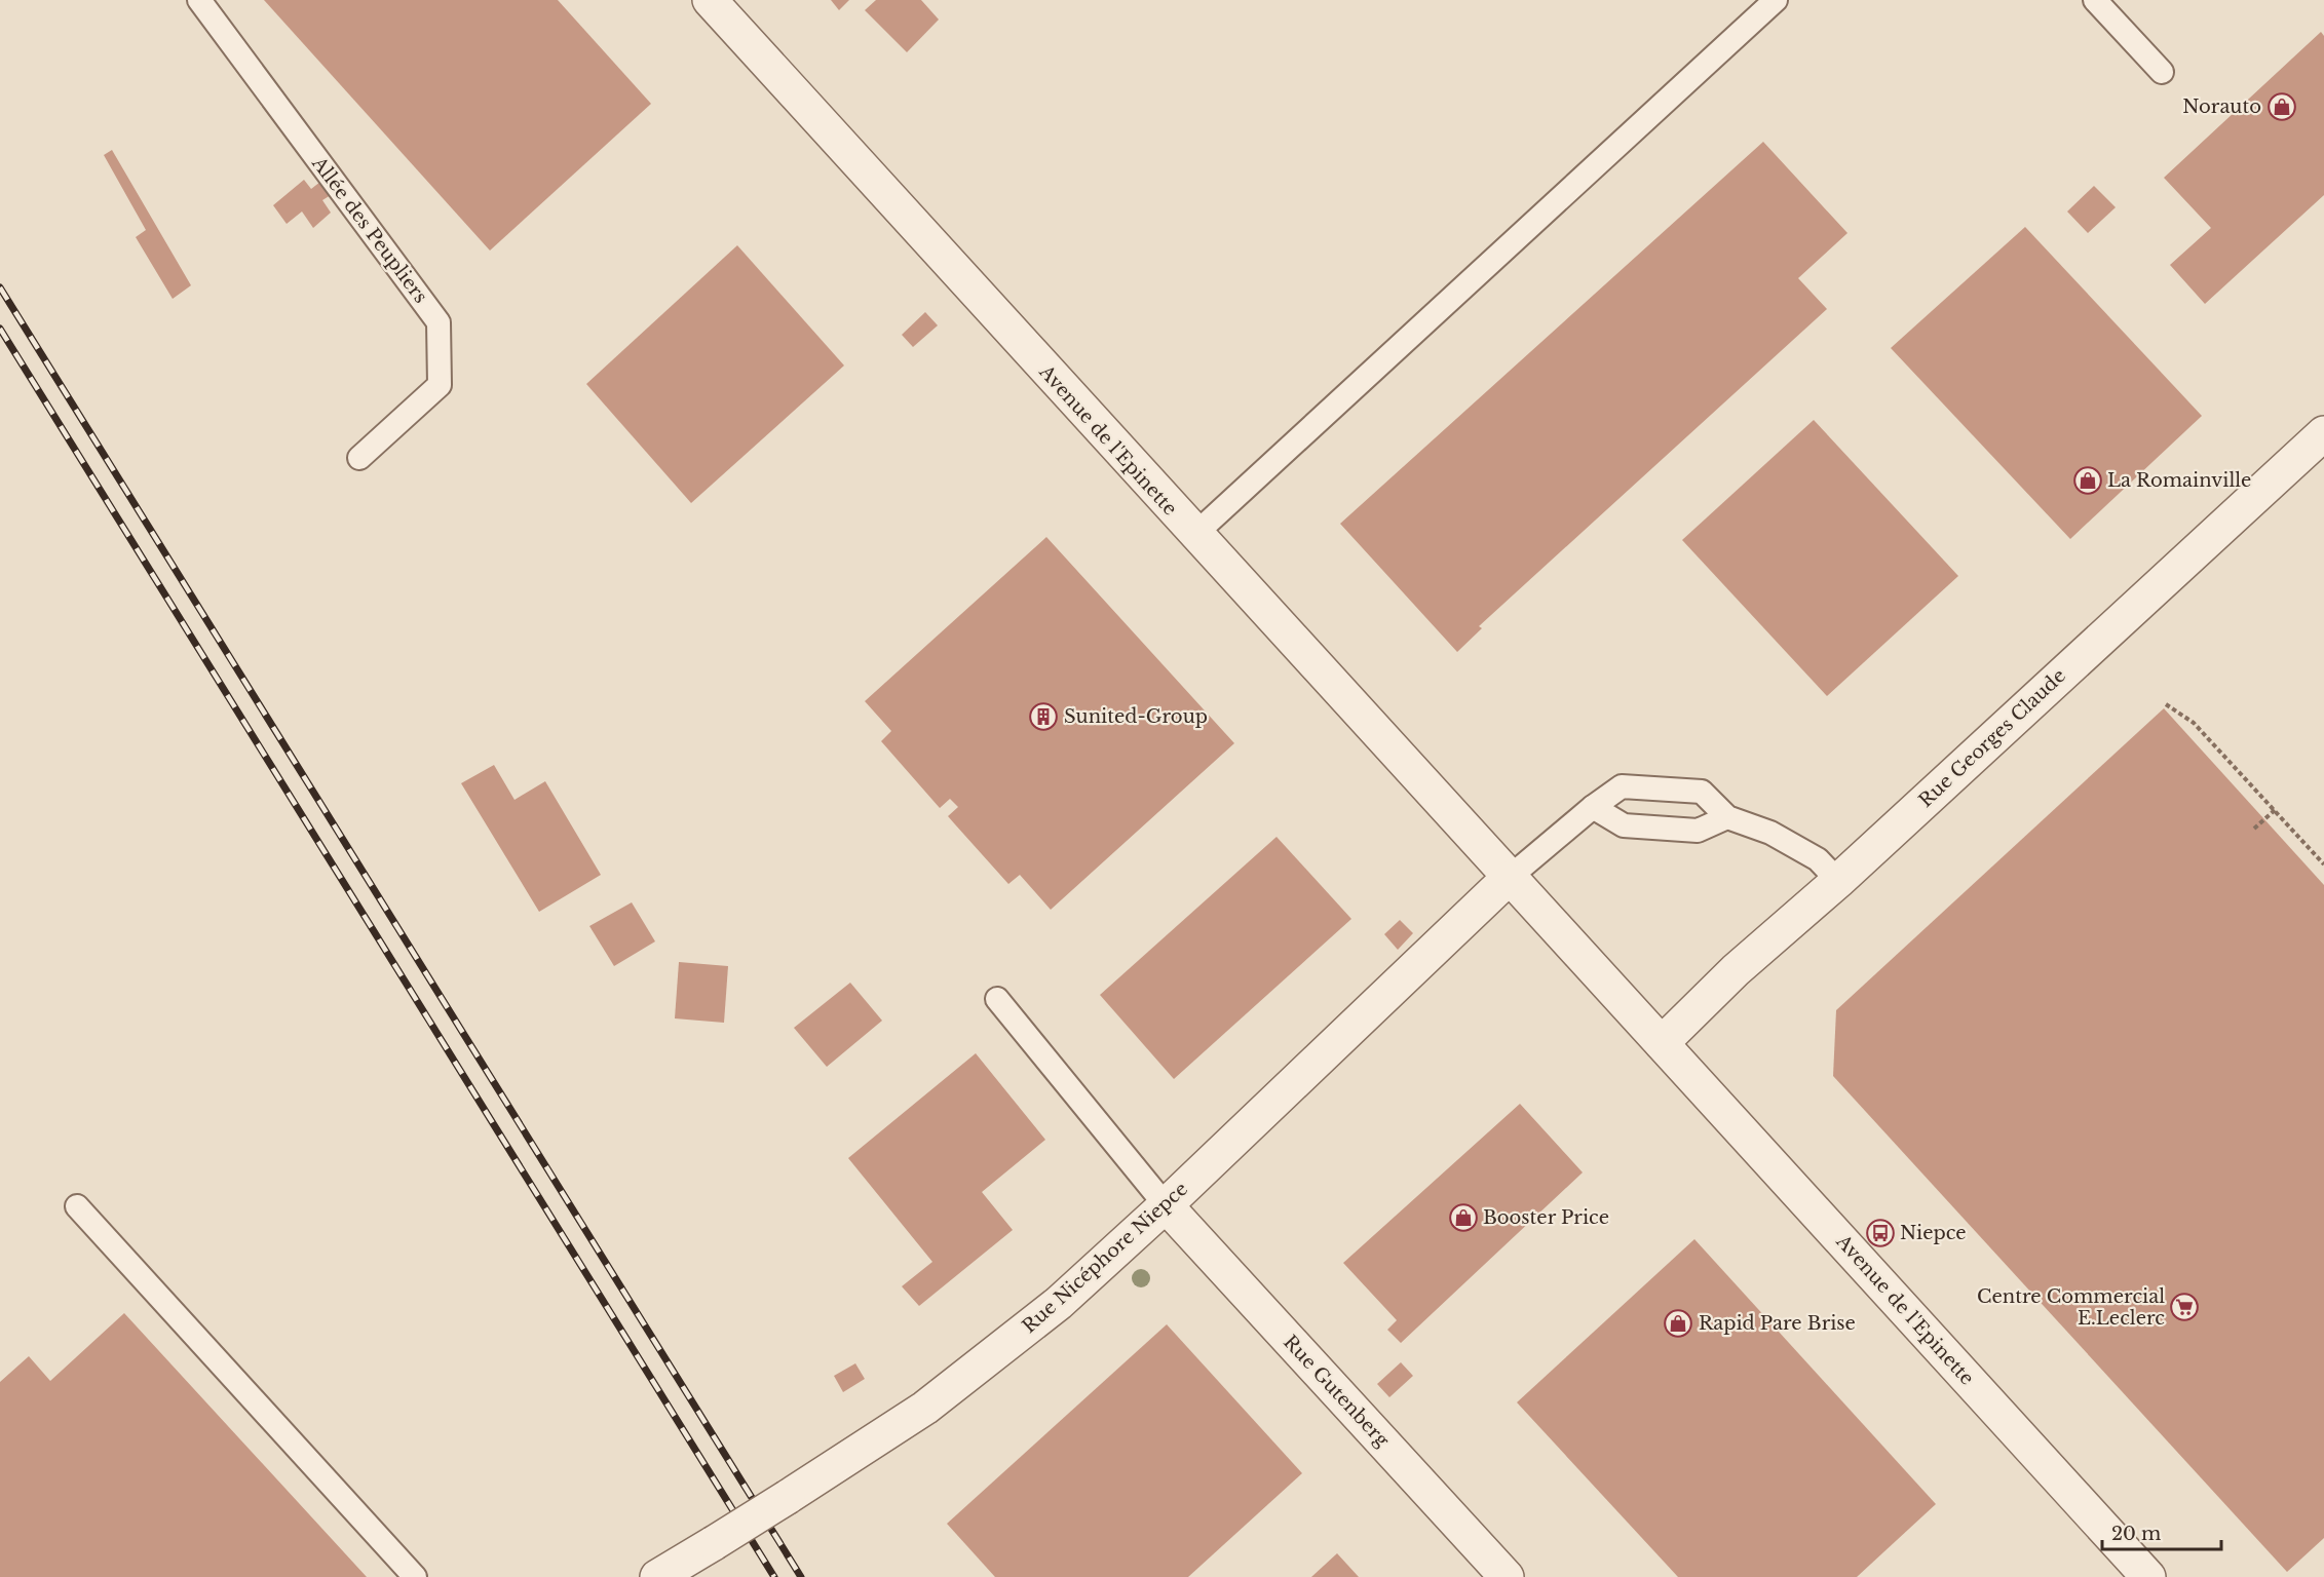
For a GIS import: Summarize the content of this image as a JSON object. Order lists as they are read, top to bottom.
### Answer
{
  "streets": {
    "street": [
      "Avenue de l'Epinette",
      "Rue Georges Claude",
      "Rue Nicéphore Niepce",
      "Rue Gutenberg"
    ],
    "lane": ["Allée des Peupliers"]
  },
  "crossings": [
    ["Avenue de l'Epinette", "Rue Georges Claude"],
    ["Avenue de l'Epinette", "Rue Nicéphore Niepce"],
    ["Rue Nicéphore Niepce", "Rue Gutenberg"]
  ],
  "places": {
    "shop": [
      "Norauto",
      "La Romainville",
      "Booster Price",
      "Rapid Pare Brise"
    ],
    "building": ["Sunited-Group"],
    "bus stop": ["Niepce"],
    "supermarket": ["Centre Commercial E.Leclerc"]
  },
  "scale_bar": "20 m"
}
